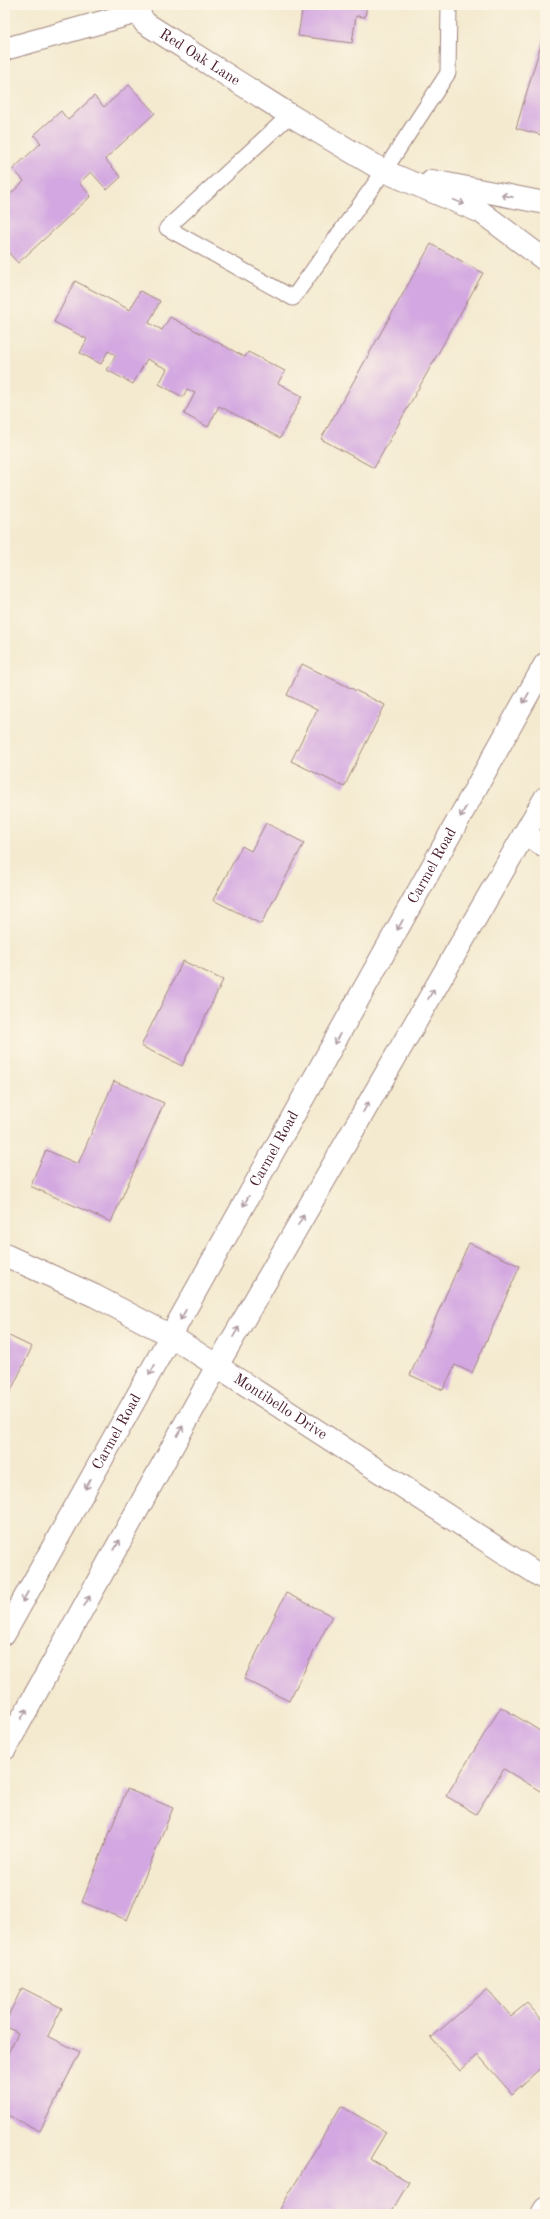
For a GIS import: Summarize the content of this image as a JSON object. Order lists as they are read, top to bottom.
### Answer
{
  "streets": {
    "main road": ["Red Oak Lane", "Carmel Road", "Montibello Drive"]
  },
  "crossings": [
    ["Carmel Road", "Montibello Drive"]
  ]
}
